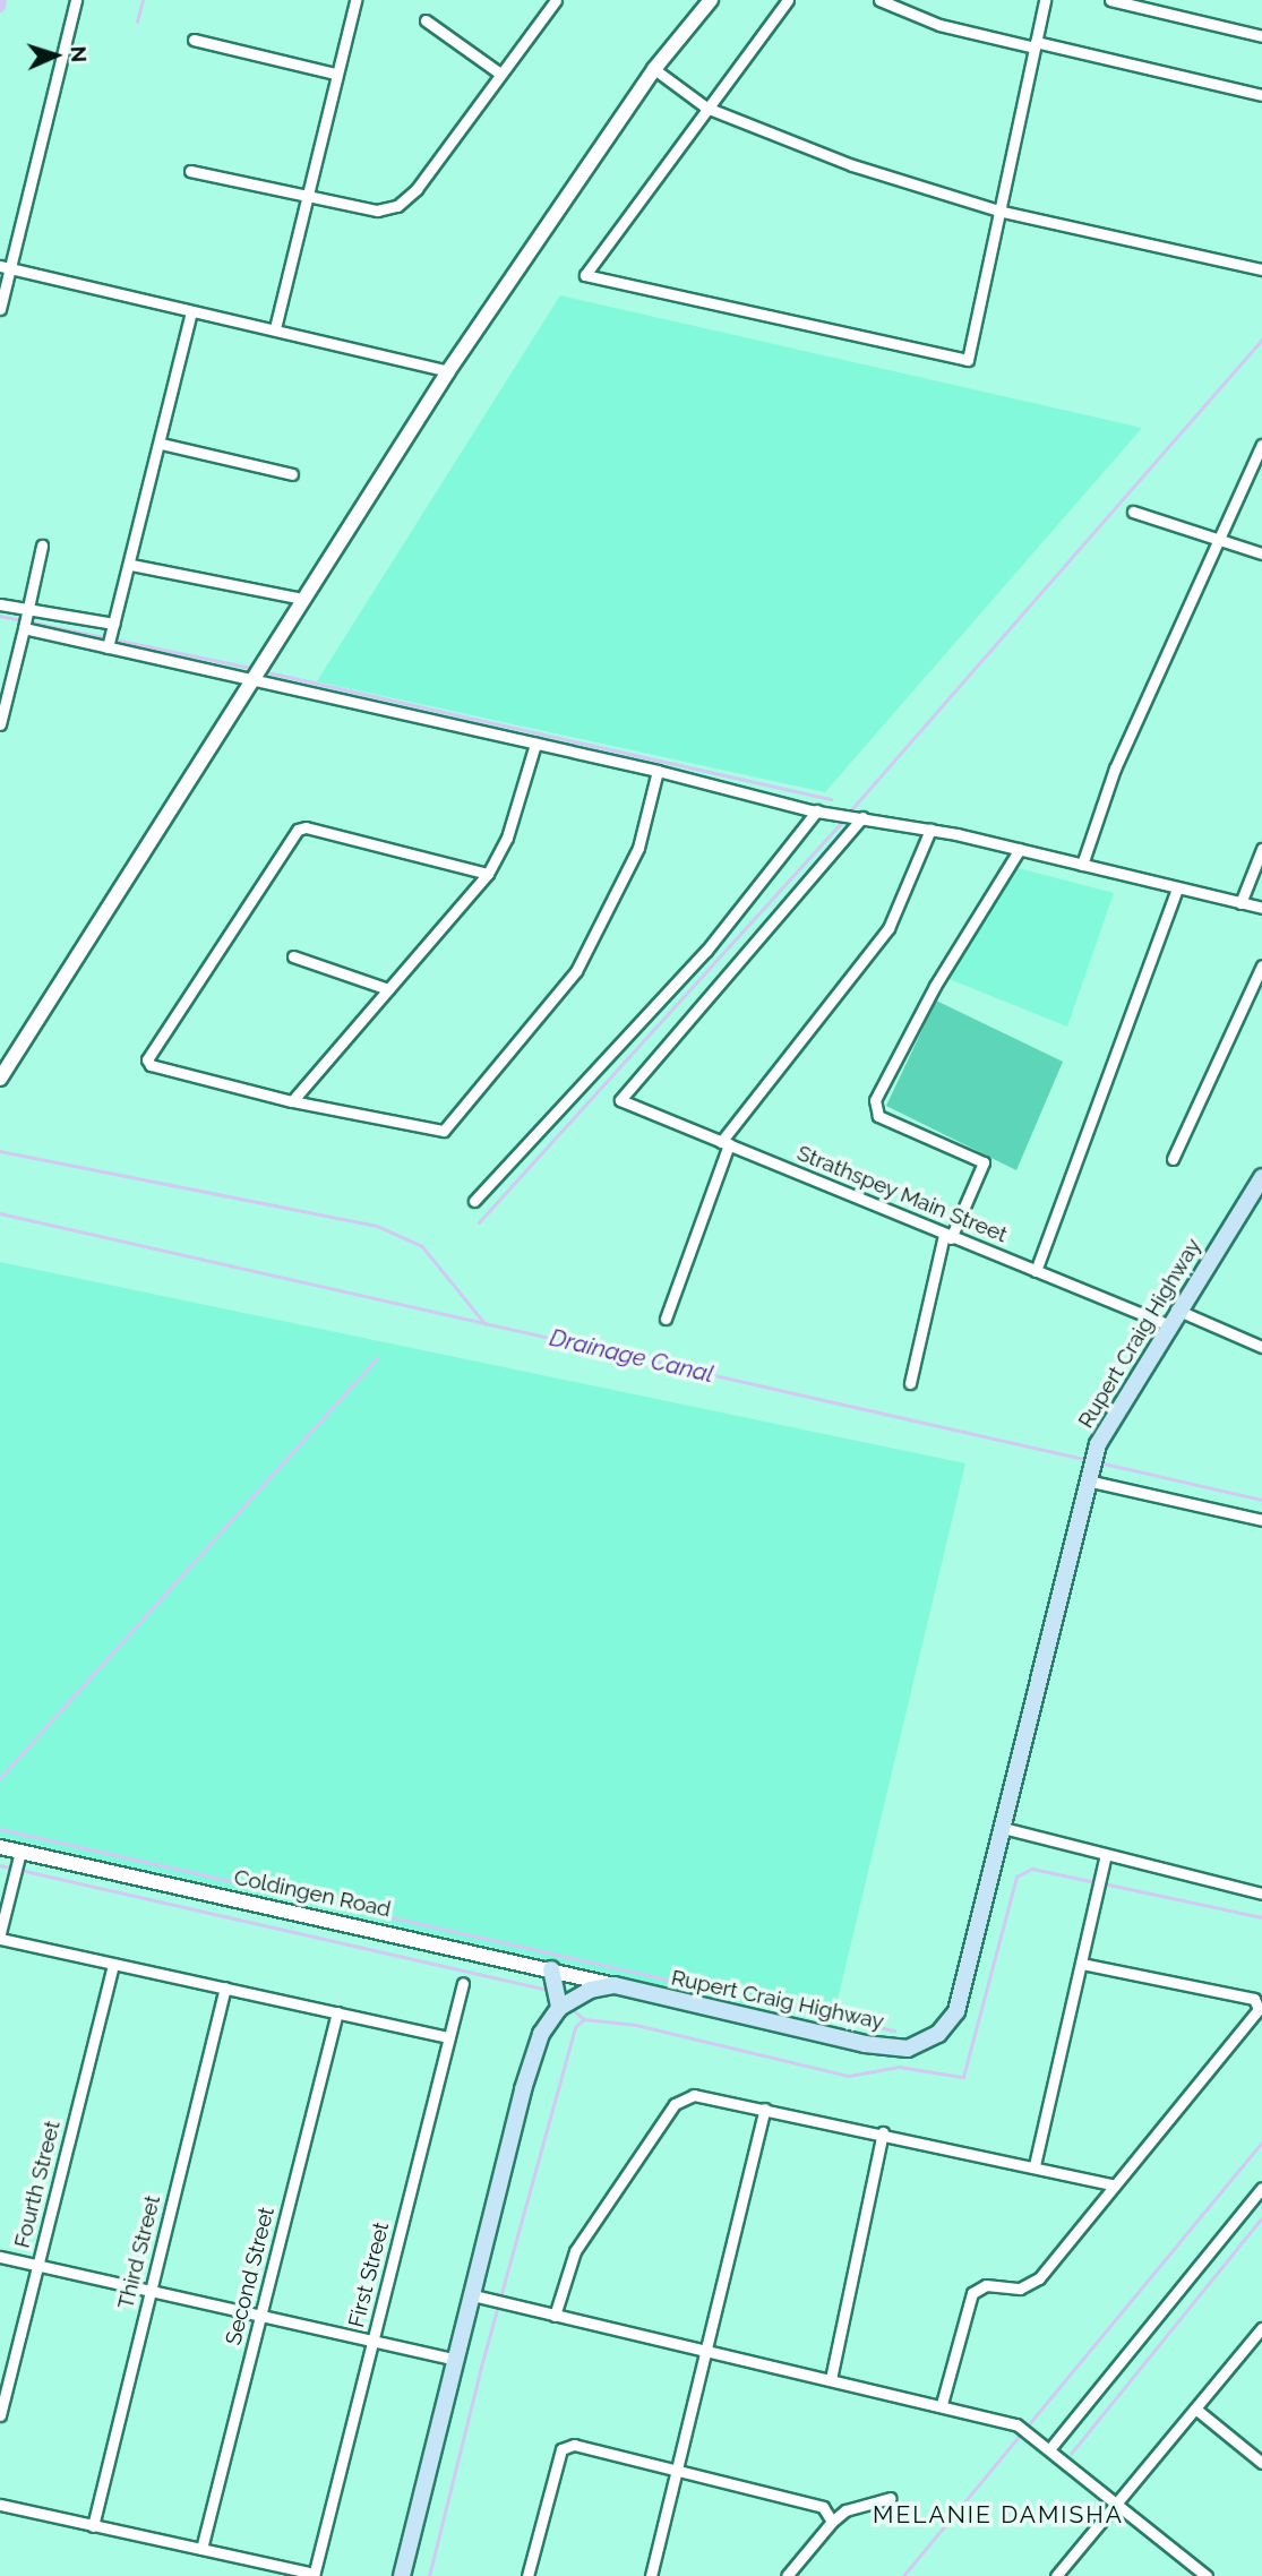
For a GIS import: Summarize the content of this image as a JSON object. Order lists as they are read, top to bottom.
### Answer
{
  "streets": {
    "main road": ["Rupert Craig Highway", "Coldingen Road"],
    "street": [
      "Strathspey Main Street",
      "Fourth Street",
      "Third Street",
      "First Street",
      "Second Street"
    ]
  },
  "crossings": [
    ["Strathspey Main Street", "Rupert Craig Highway"],
    ["Rupert Craig Highway", "Coldingen Road"]
  ],
  "districts": ["MELANIE DAMISHA"],
  "water": ["Drainage Canal"],
  "north": "right"
}
